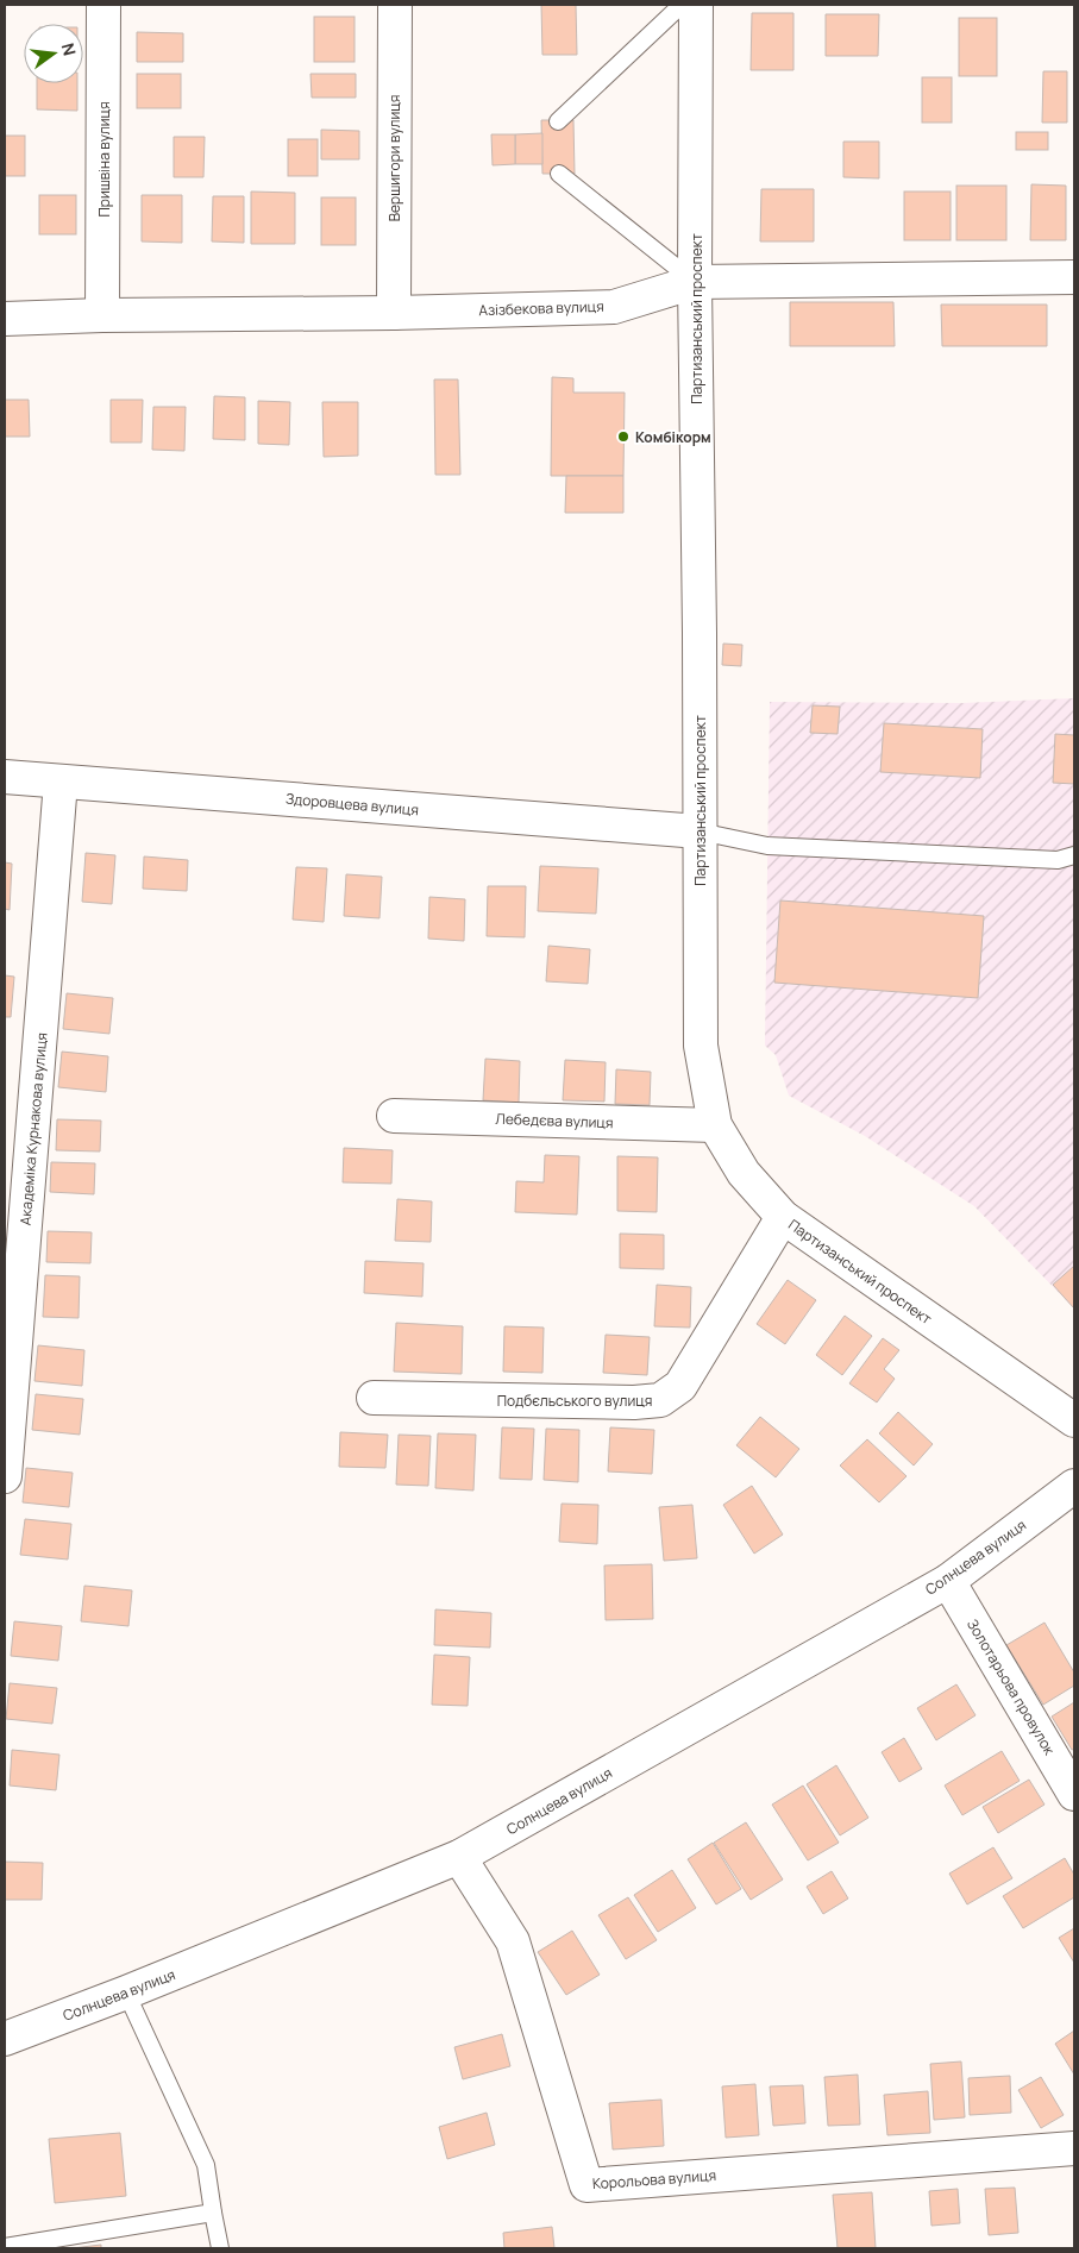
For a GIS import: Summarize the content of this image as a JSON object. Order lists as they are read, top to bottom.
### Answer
{
  "streets": {
    "street": [
      "Вершигори вулиця",
      "Пришвіна вулиця",
      "Азізбекова вулиця",
      "Партизанський проспект",
      "Здоровцева вулиця",
      "Лебедєва вулиця",
      "Академіка Курнакова вулиця",
      "Подбєльського вулиця",
      "Солнцева вулиця",
      "Золотарьова провулок",
      "Корольова вулиця"
    ]
  },
  "crossings": [
    ["Вершигори вулиця", "Азізбекова вулиця"],
    ["Пришвіна вулиця", "Азізбекова вулиця"],
    ["Азізбекова вулиця", "Партизанський проспект"],
    ["Партизанський проспект", "Здоровцева вулиця"],
    ["Партизанський проспект", "Лебедєва вулиця"],
    ["Партизанський проспект", "Подбєльського вулиця"],
    ["Здоровцева вулиця", "Академіка Курнакова вулиця"],
    ["Солнцева вулиця", "Золотарьова провулок"],
    ["Солнцева вулиця", "Корольова вулиця"]
  ],
  "places": ["Комбікорм"],
  "north": "right"
}
